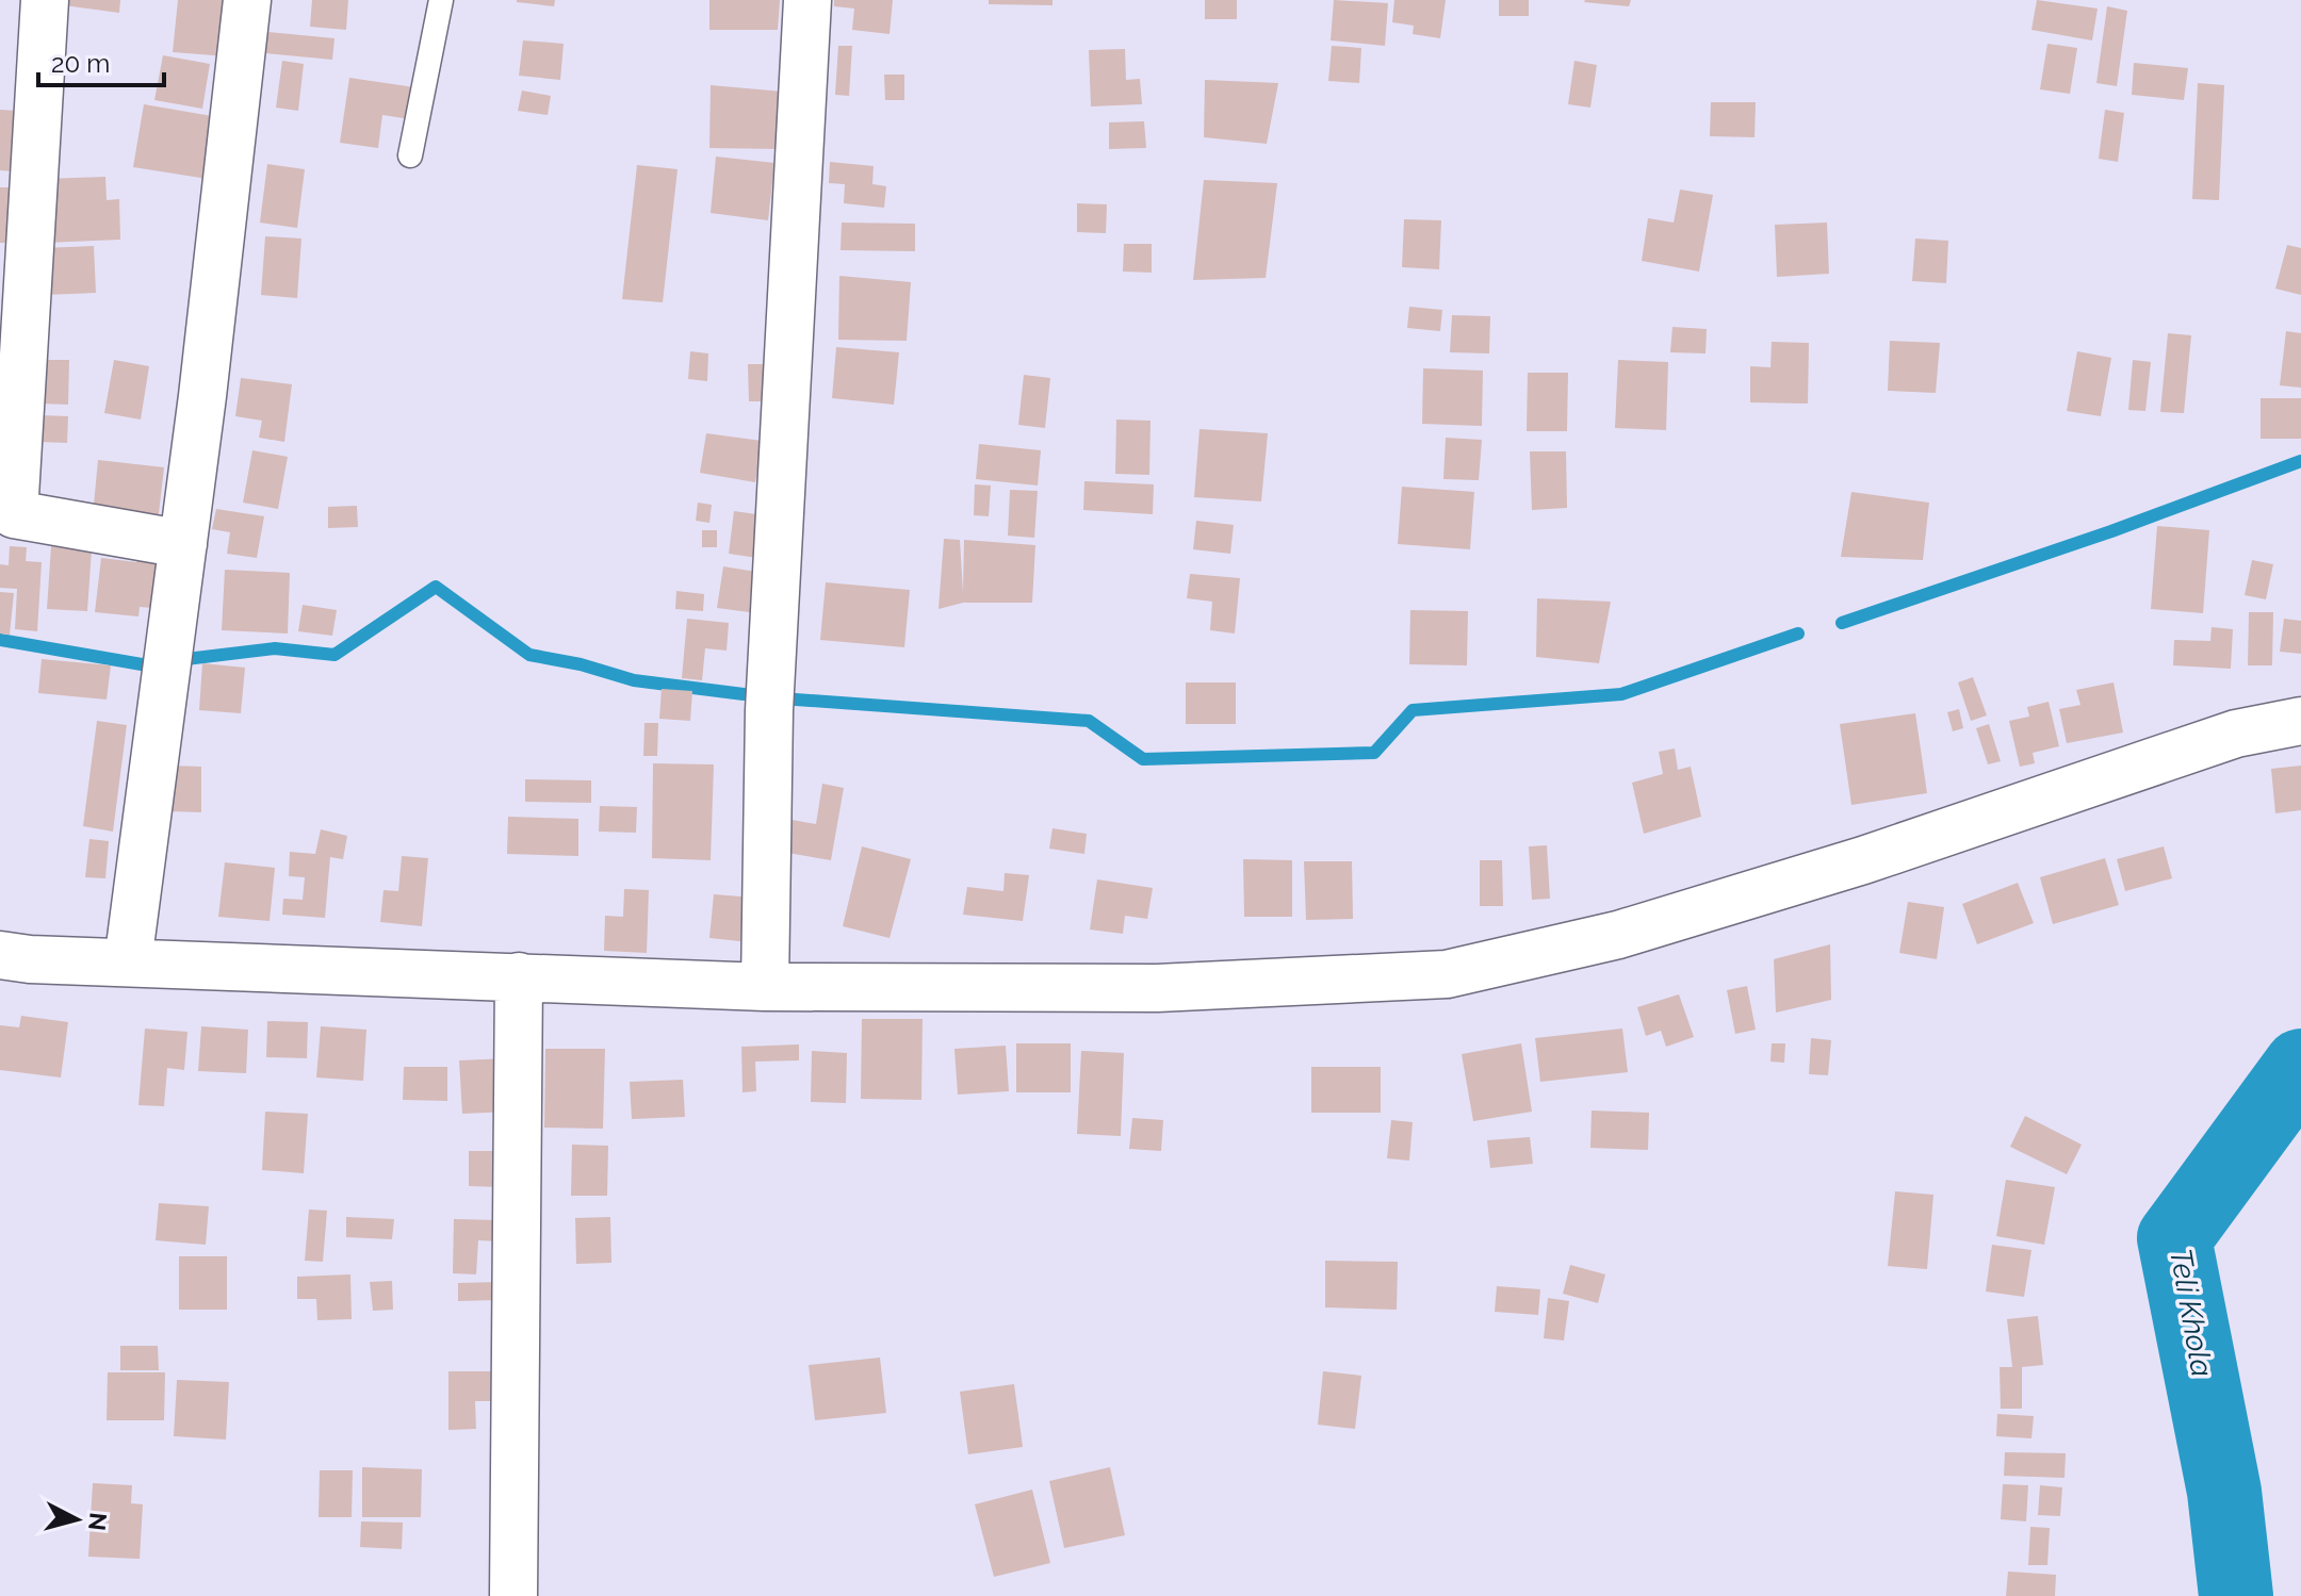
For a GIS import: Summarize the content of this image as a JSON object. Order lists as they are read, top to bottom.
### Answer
{
  "water": ["Teli Khola"],
  "scale_bar": "20 m",
  "north": "right"
}
